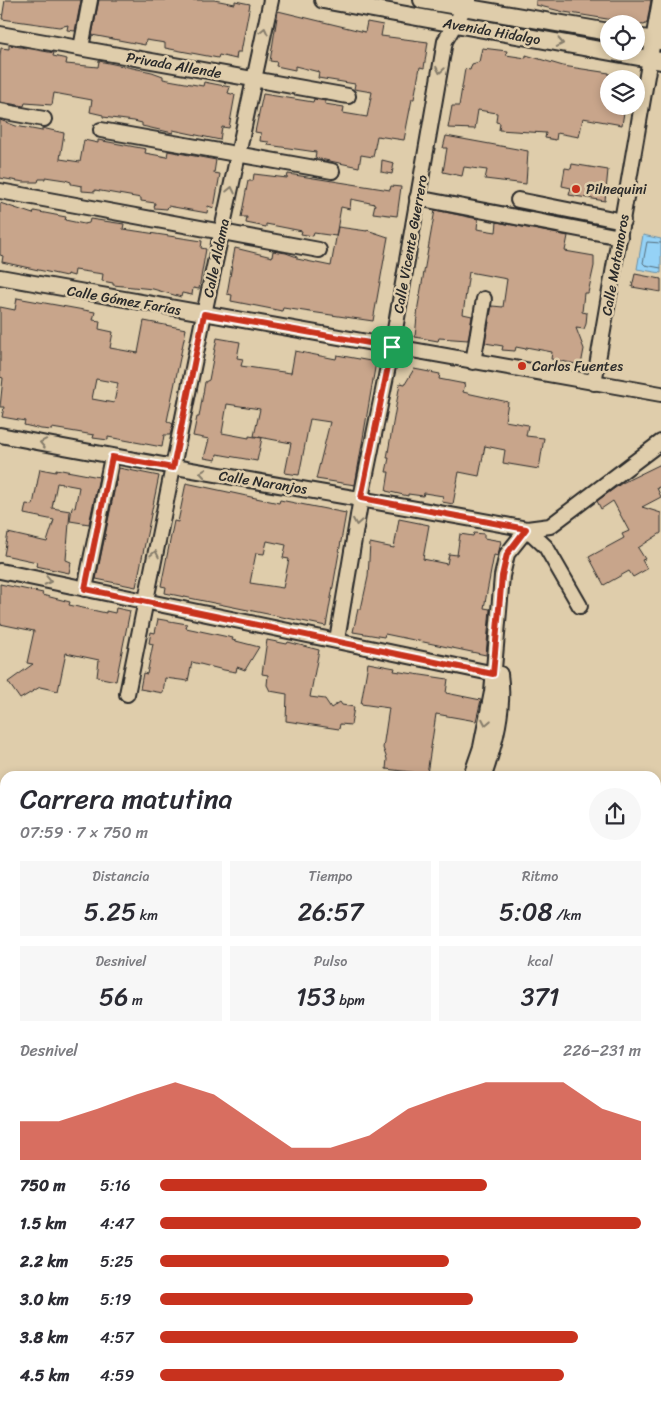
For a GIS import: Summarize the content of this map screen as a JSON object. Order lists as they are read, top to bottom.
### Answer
{
  "streets": {
    "main road": ["Avenida Hidalgo"],
    "street": [
      "Privada Allende",
      "Calle Vicente Guerrero",
      "Calle Aldama",
      "Calle Matamoros",
      "Calle Gómez Farías",
      "Calle Naranjos"
    ]
  },
  "crossings": [
    ["Avenida Hidalgo", "Calle Vicente Guerrero"],
    ["Avenida Hidalgo", "Calle Matamoros"],
    ["Privada Allende", "Calle Aldama"],
    ["Calle Vicente Guerrero", "Calle Gómez Farías"],
    ["Calle Vicente Guerrero", "Calle Naranjos"],
    ["Calle Aldama", "Calle Gómez Farías"],
    ["Calle Aldama", "Calle Naranjos"],
    ["Calle Matamoros", "Calle Gómez Farías"]
  ],
  "one_way": ["Calle Vicente Guerrero", "Calle Naranjos"],
  "places": ["Pilnequini", "Carlos Fuentes"],
  "page": {
    "heading": ["Carrera matutina", "07:59 · 7 × 750 m"],
    "stats": [
      ["Distancia", "5.25 km"],
      ["Tiempo", "26:57"],
      ["Ritmo", "5:08 /km"],
      ["Desnivel", "56 m"],
      ["Pulso", "153 bpm"],
      ["kcal", "371"]
    ],
    "chart": ["Desnivel", "226–231 m"],
    "list": [
      {
        "name": "750 m",
        "note": "5:16"
      },
      {
        "name": "1.5 km",
        "note": "4:47"
      },
      {
        "name": "2.2 km",
        "note": "5:25"
      },
      {
        "name": "3.0 km",
        "note": "5:19"
      },
      {
        "name": "3.8 km",
        "note": "4:57"
      },
      {
        "name": "4.5 km",
        "note": "4:59"
      }
    ]
  }
}
